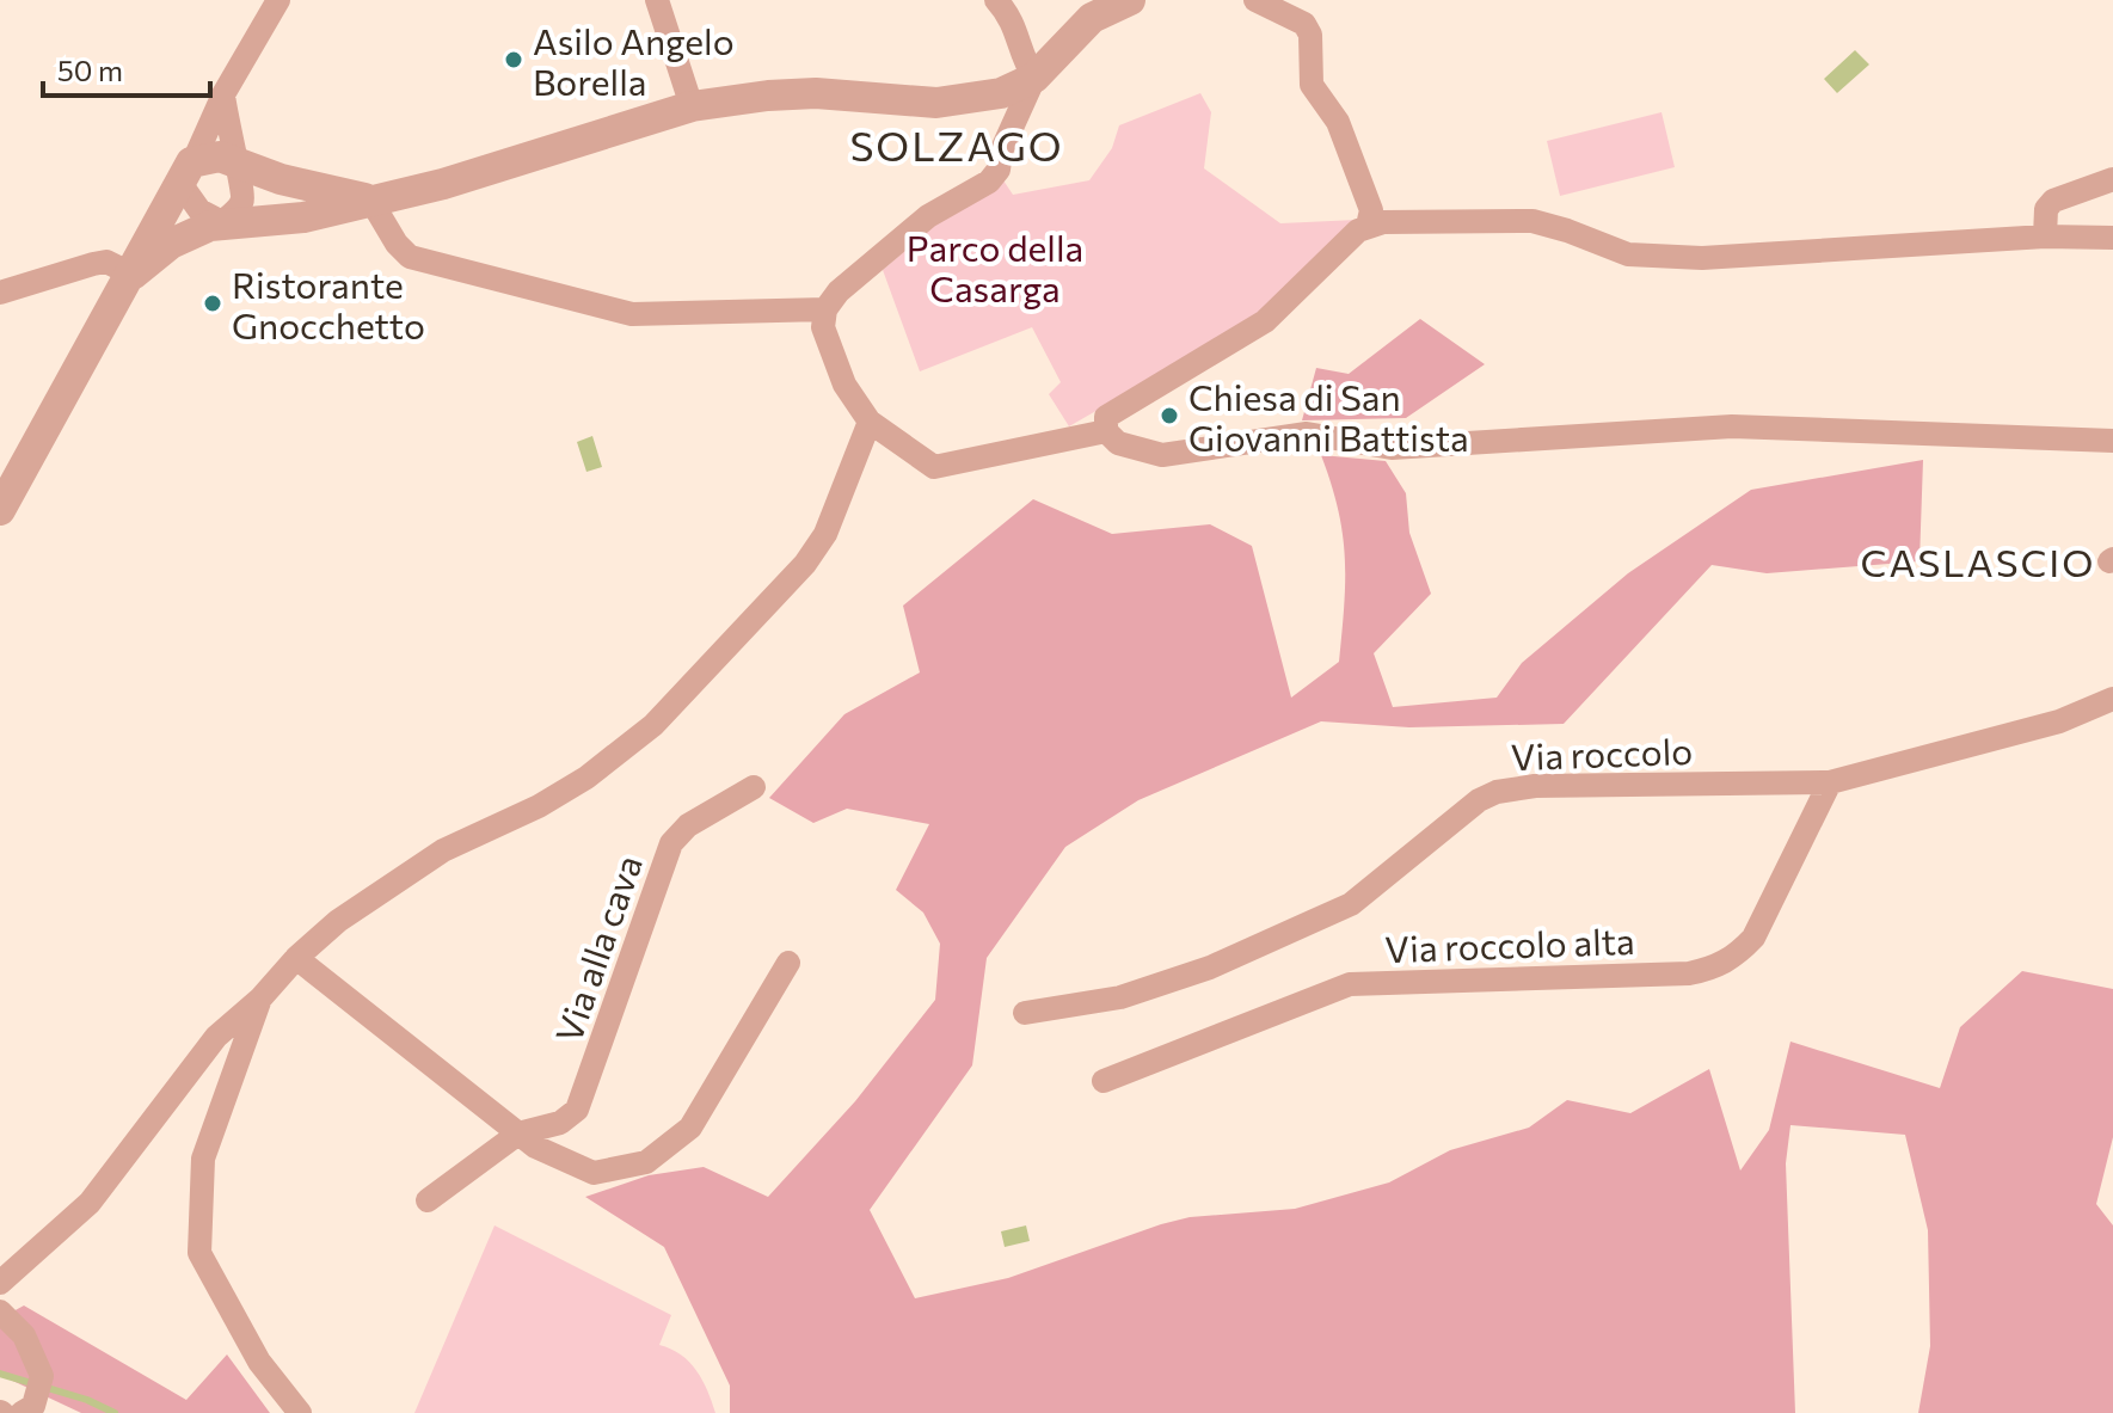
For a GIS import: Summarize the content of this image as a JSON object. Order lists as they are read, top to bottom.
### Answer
{
  "streets": {
    "street": ["Via roccolo", "Via roccolo alta", "Via alla cava"]
  },
  "crossings": [
    ["Via roccolo", "Via roccolo alta"]
  ],
  "districts": ["SOLZAGO", "CASLASCIO"],
  "parks": ["Parco della Casarga"],
  "places": ["Asilo Angelo Borella", "Ristorante Gnocchetto", "Chiesa di San Giovanni Battista"],
  "scale_bar": "50 m"
}
